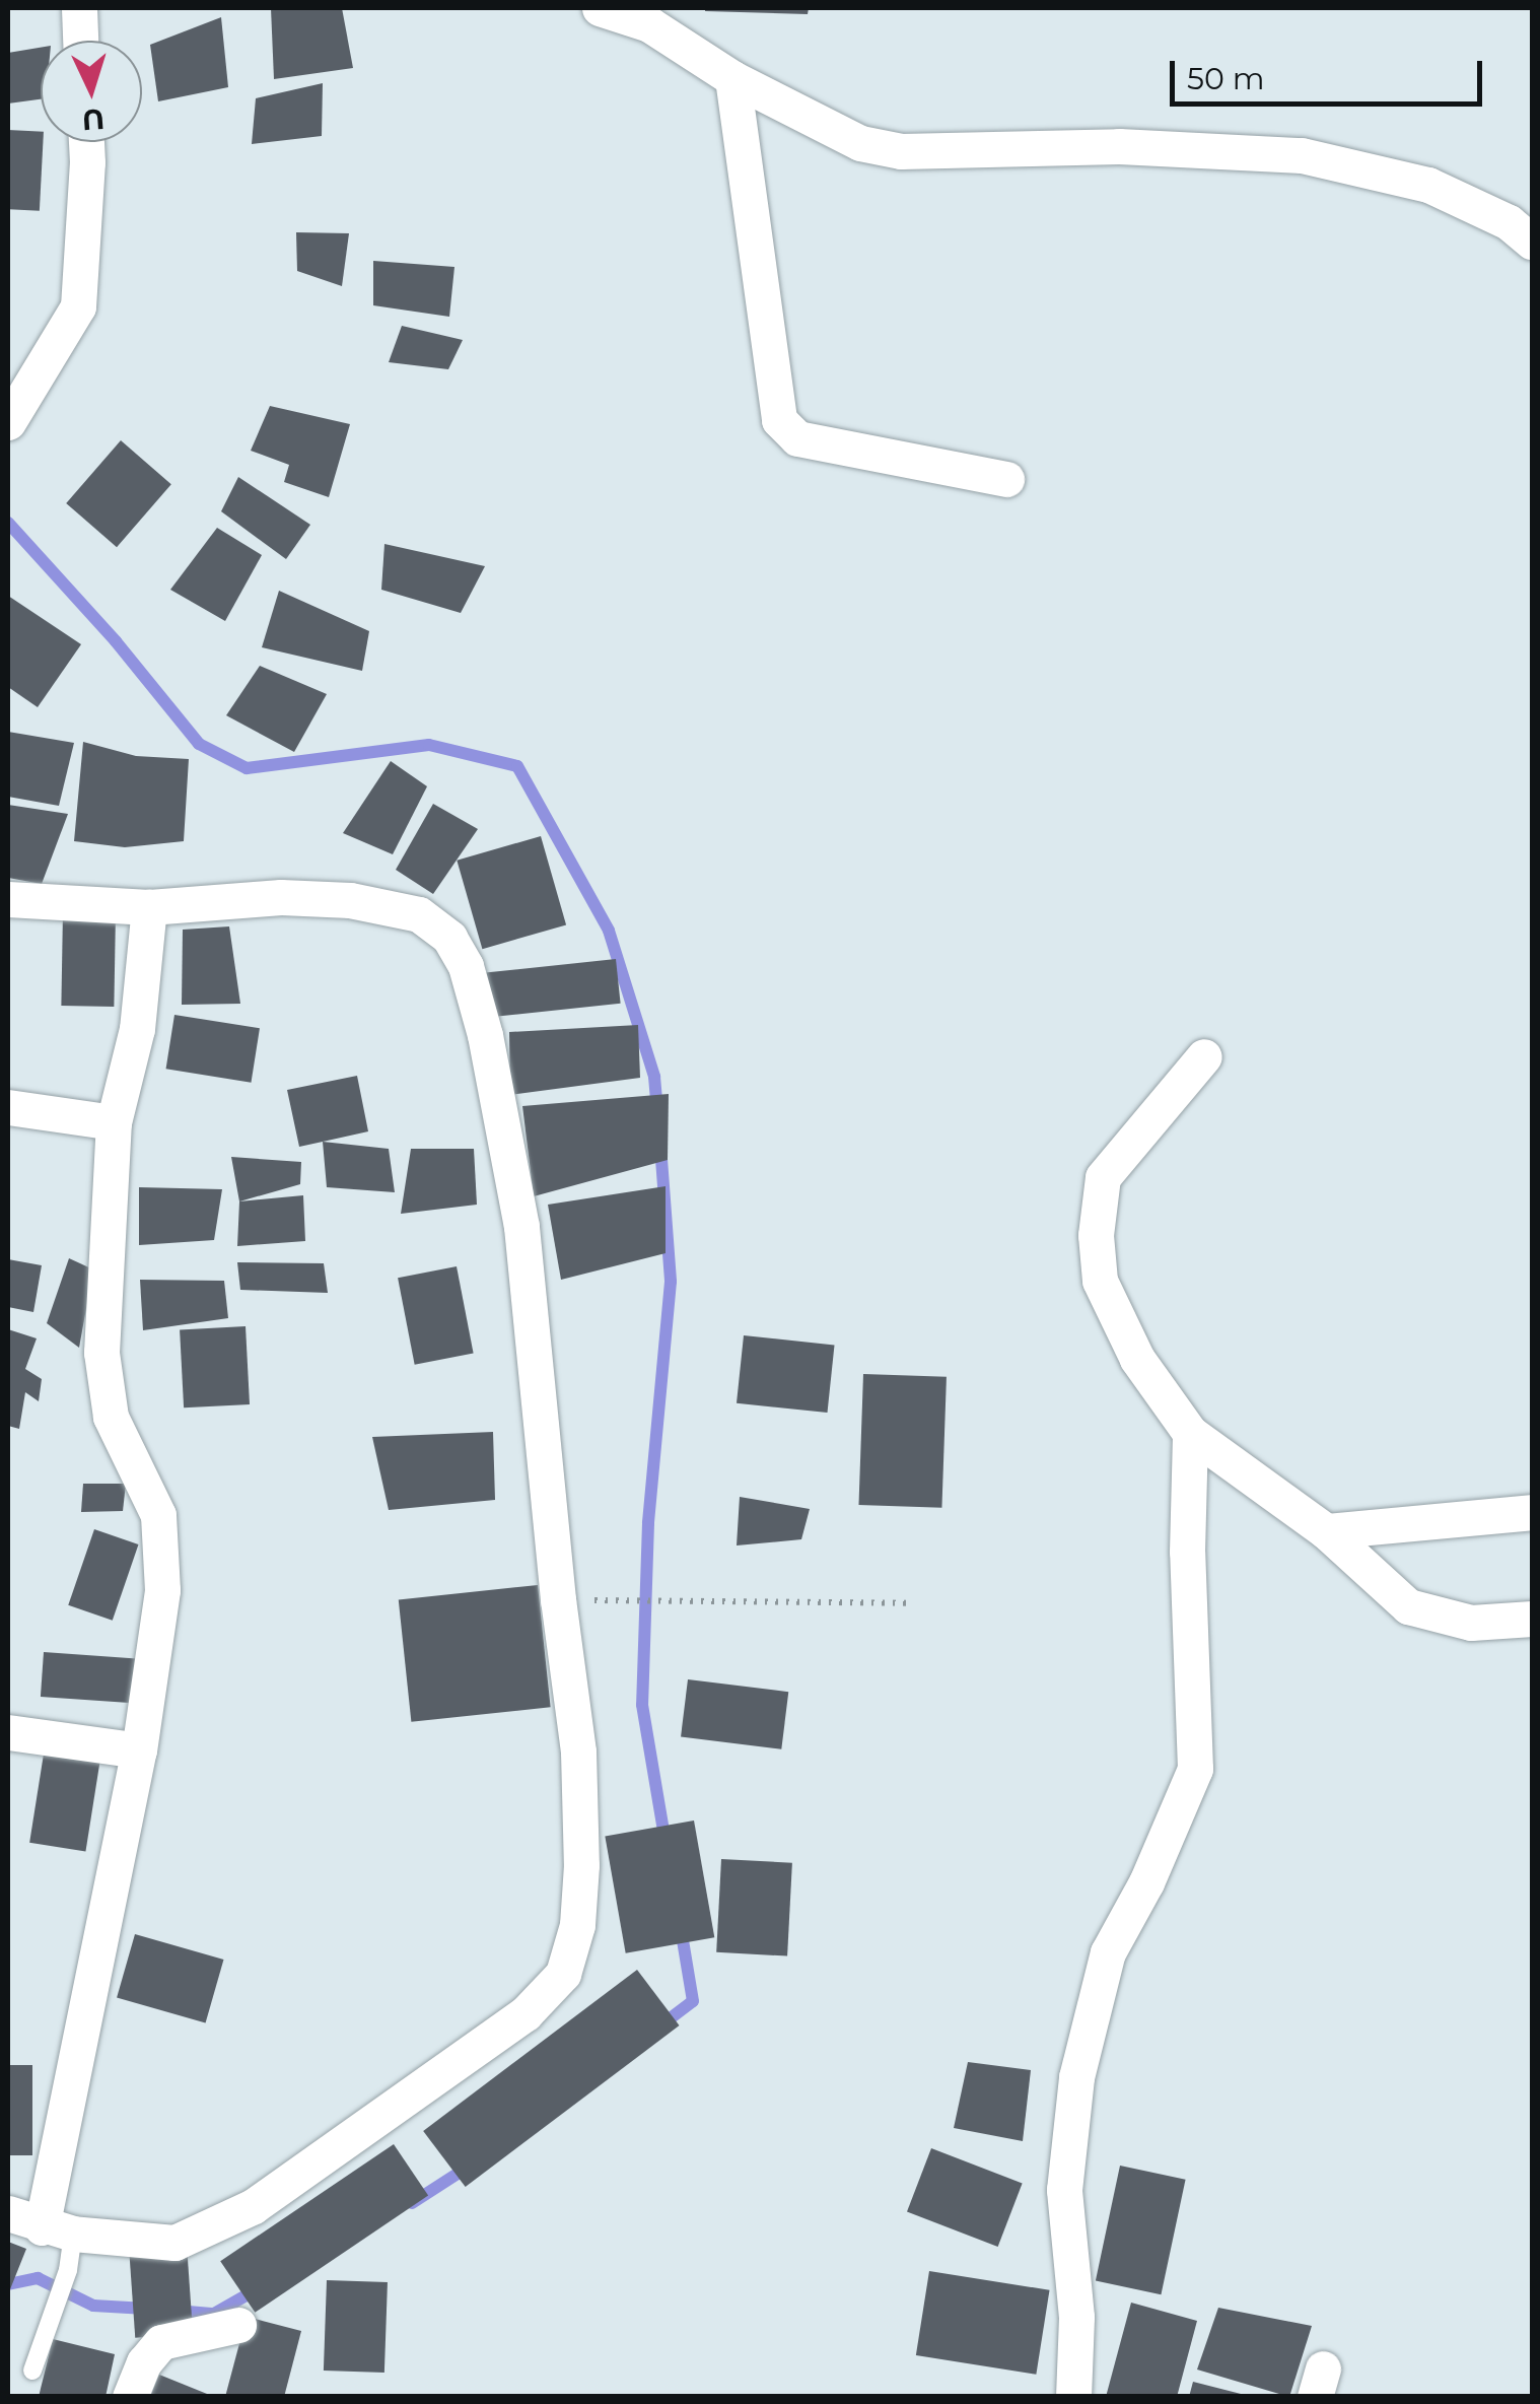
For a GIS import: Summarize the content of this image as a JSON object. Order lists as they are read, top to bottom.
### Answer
{
  "scale_bar": "50 m",
  "north": "bottom"
}
